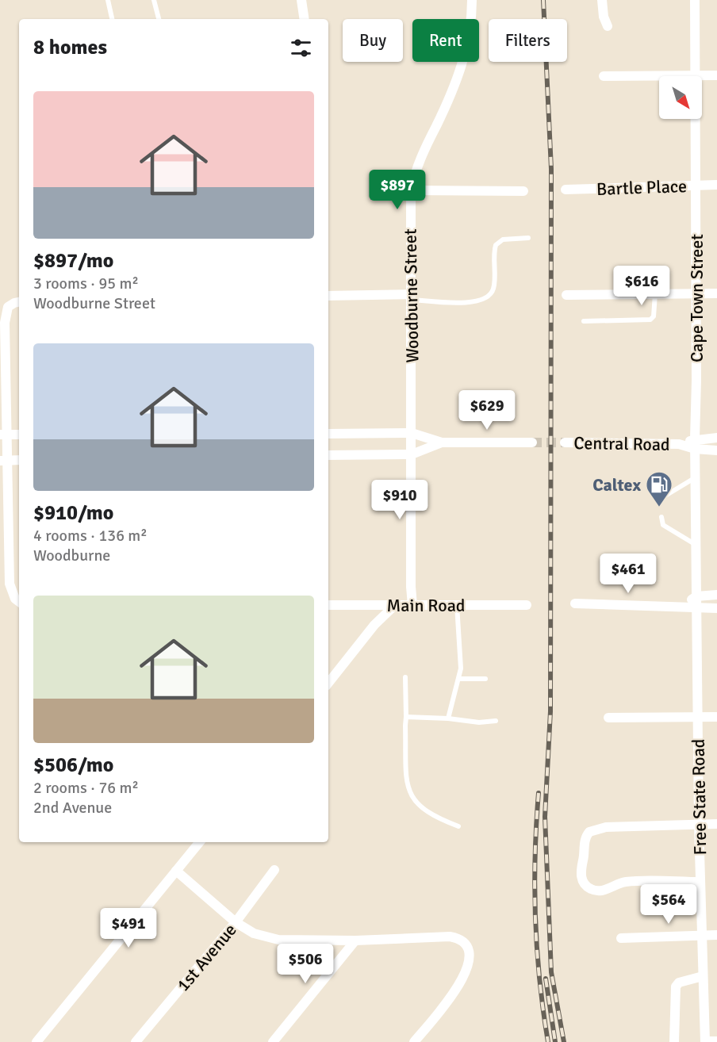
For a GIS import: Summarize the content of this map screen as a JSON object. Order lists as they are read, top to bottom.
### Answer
{
  "streets": {
    "street": [
      "Bartle Place",
      "Woodburne Street",
      "Cape Town Street",
      "Central Road",
      "Main Road",
      "Free State Road",
      "1st Avenue"
    ]
  },
  "crossings": [
    ["Bartle Place", "Cape Town Street"],
    ["Woodburne Street", "Main Road"],
    ["Cape Town Street", "Central Road"],
    ["Cape Town Street", "Free State Road"]
  ],
  "places": {
    "fuel station": ["Caltex"]
  },
  "north": "bottom right",
  "page": {
    "chip": ["Buy", "Rent", "Filters"],
    "heading": "8 homes",
    "list": [
      {
        "name": "$897/mo",
        "note": "3 rooms · 95 m² · Woodburne Street"
      },
      {
        "name": "$910/mo",
        "note": "4 rooms · 136 m² · Woodburne"
      },
      {
        "name": "$506/mo",
        "note": "2 rooms · 76 m² · 2nd Avenue"
      }
    ],
    "price": [
      "$897",
      "$616",
      "$629",
      "$910",
      "$461",
      "$564",
      "$491",
      "$506"
    ]
  }
}
